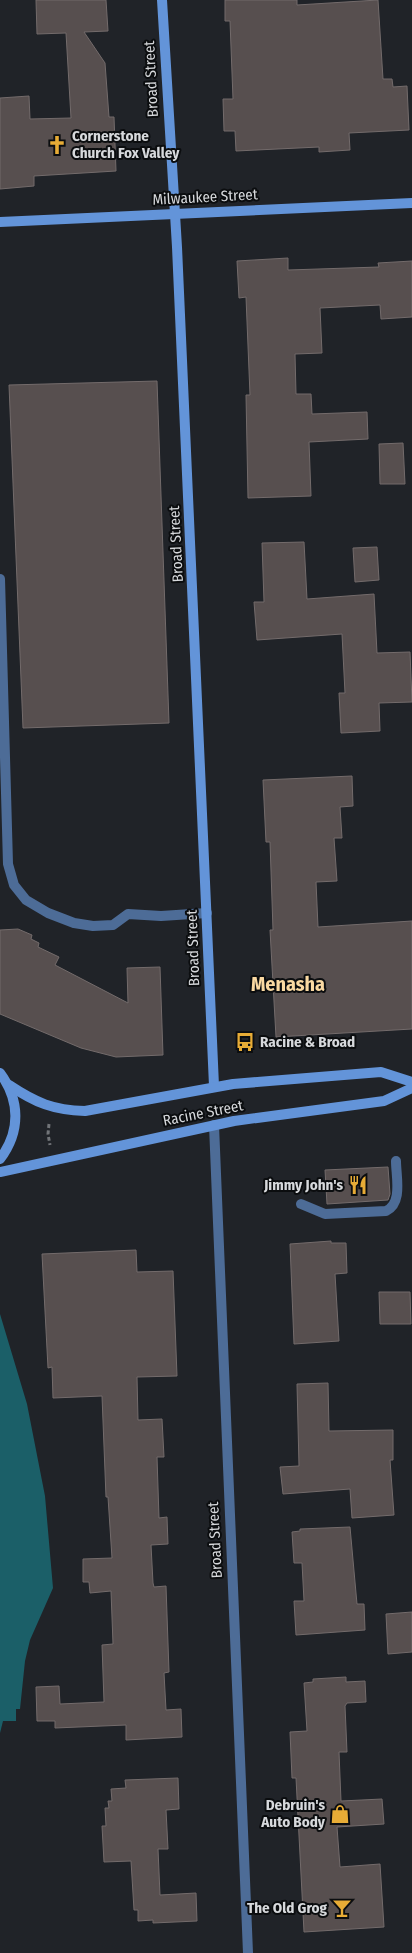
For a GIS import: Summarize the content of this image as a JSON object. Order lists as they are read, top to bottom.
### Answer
{
  "streets": {
    "street": ["Broad Street", "Milwaukee Street", "Racine Street"]
  },
  "crossings": [
    ["Broad Street", "Milwaukee Street"],
    ["Broad Street", "Racine Street"]
  ],
  "districts": ["Menasha"],
  "places": {
    "church": ["Cornerstone Church Fox Valley"],
    "bus stop": ["Racine & Broad"],
    "restaurant": ["Jimmy John's"],
    "shop": ["Debruin's Auto Body"],
    "bar": ["The Old Grog"]
  }
}
